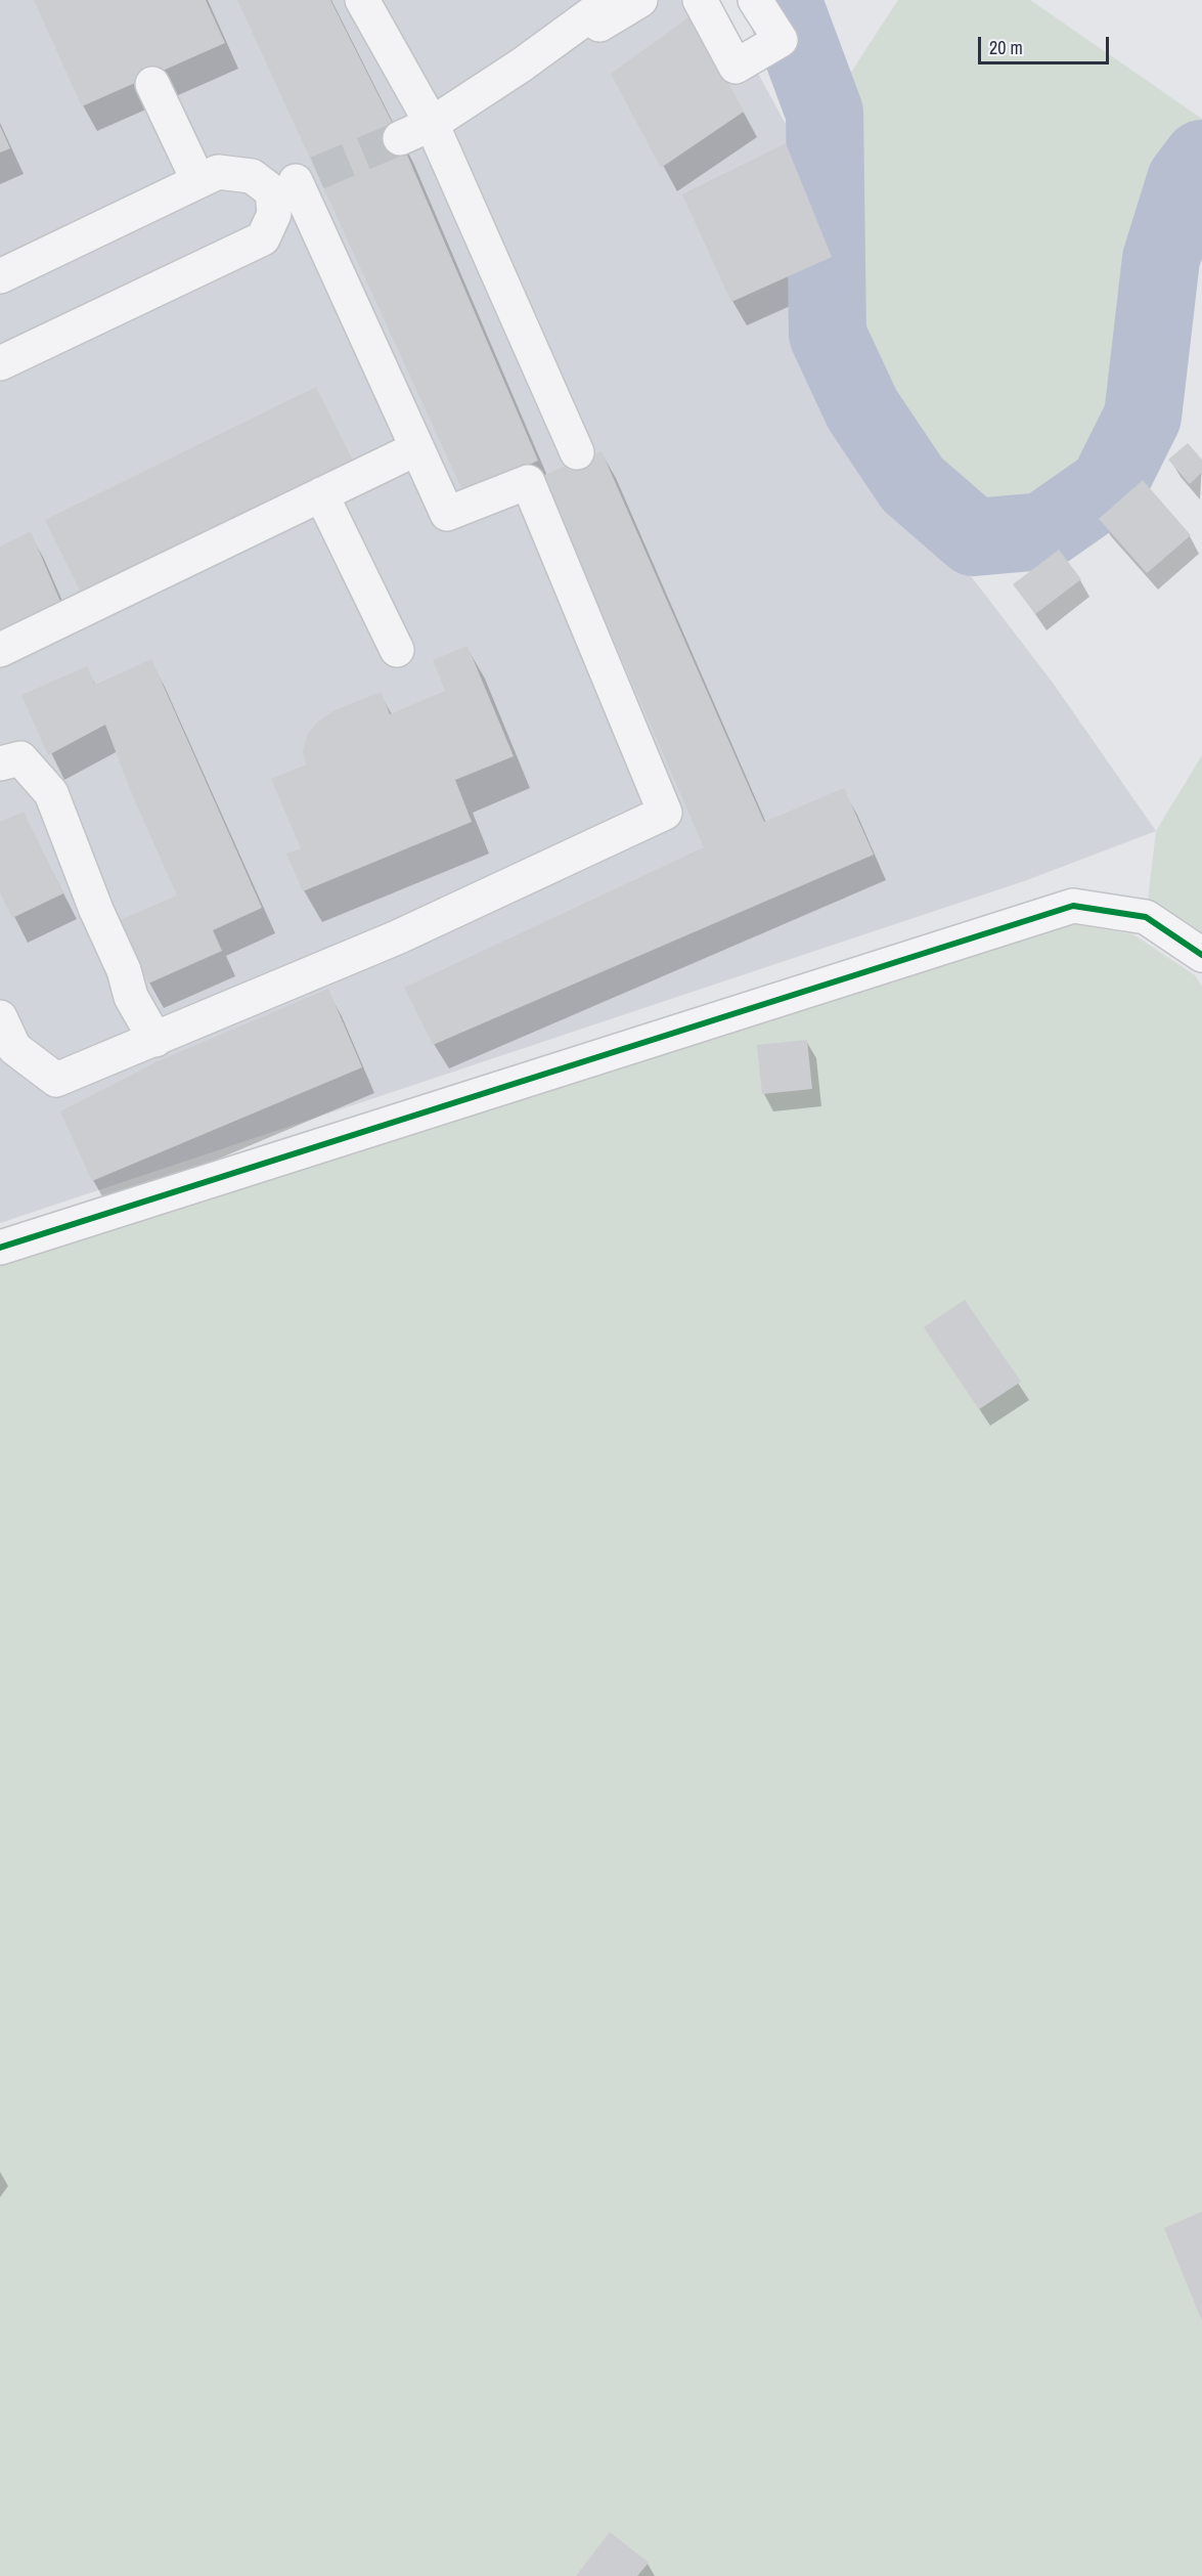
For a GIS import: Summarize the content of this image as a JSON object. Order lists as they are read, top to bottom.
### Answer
{
  "scale_bar": "20 m"
}
